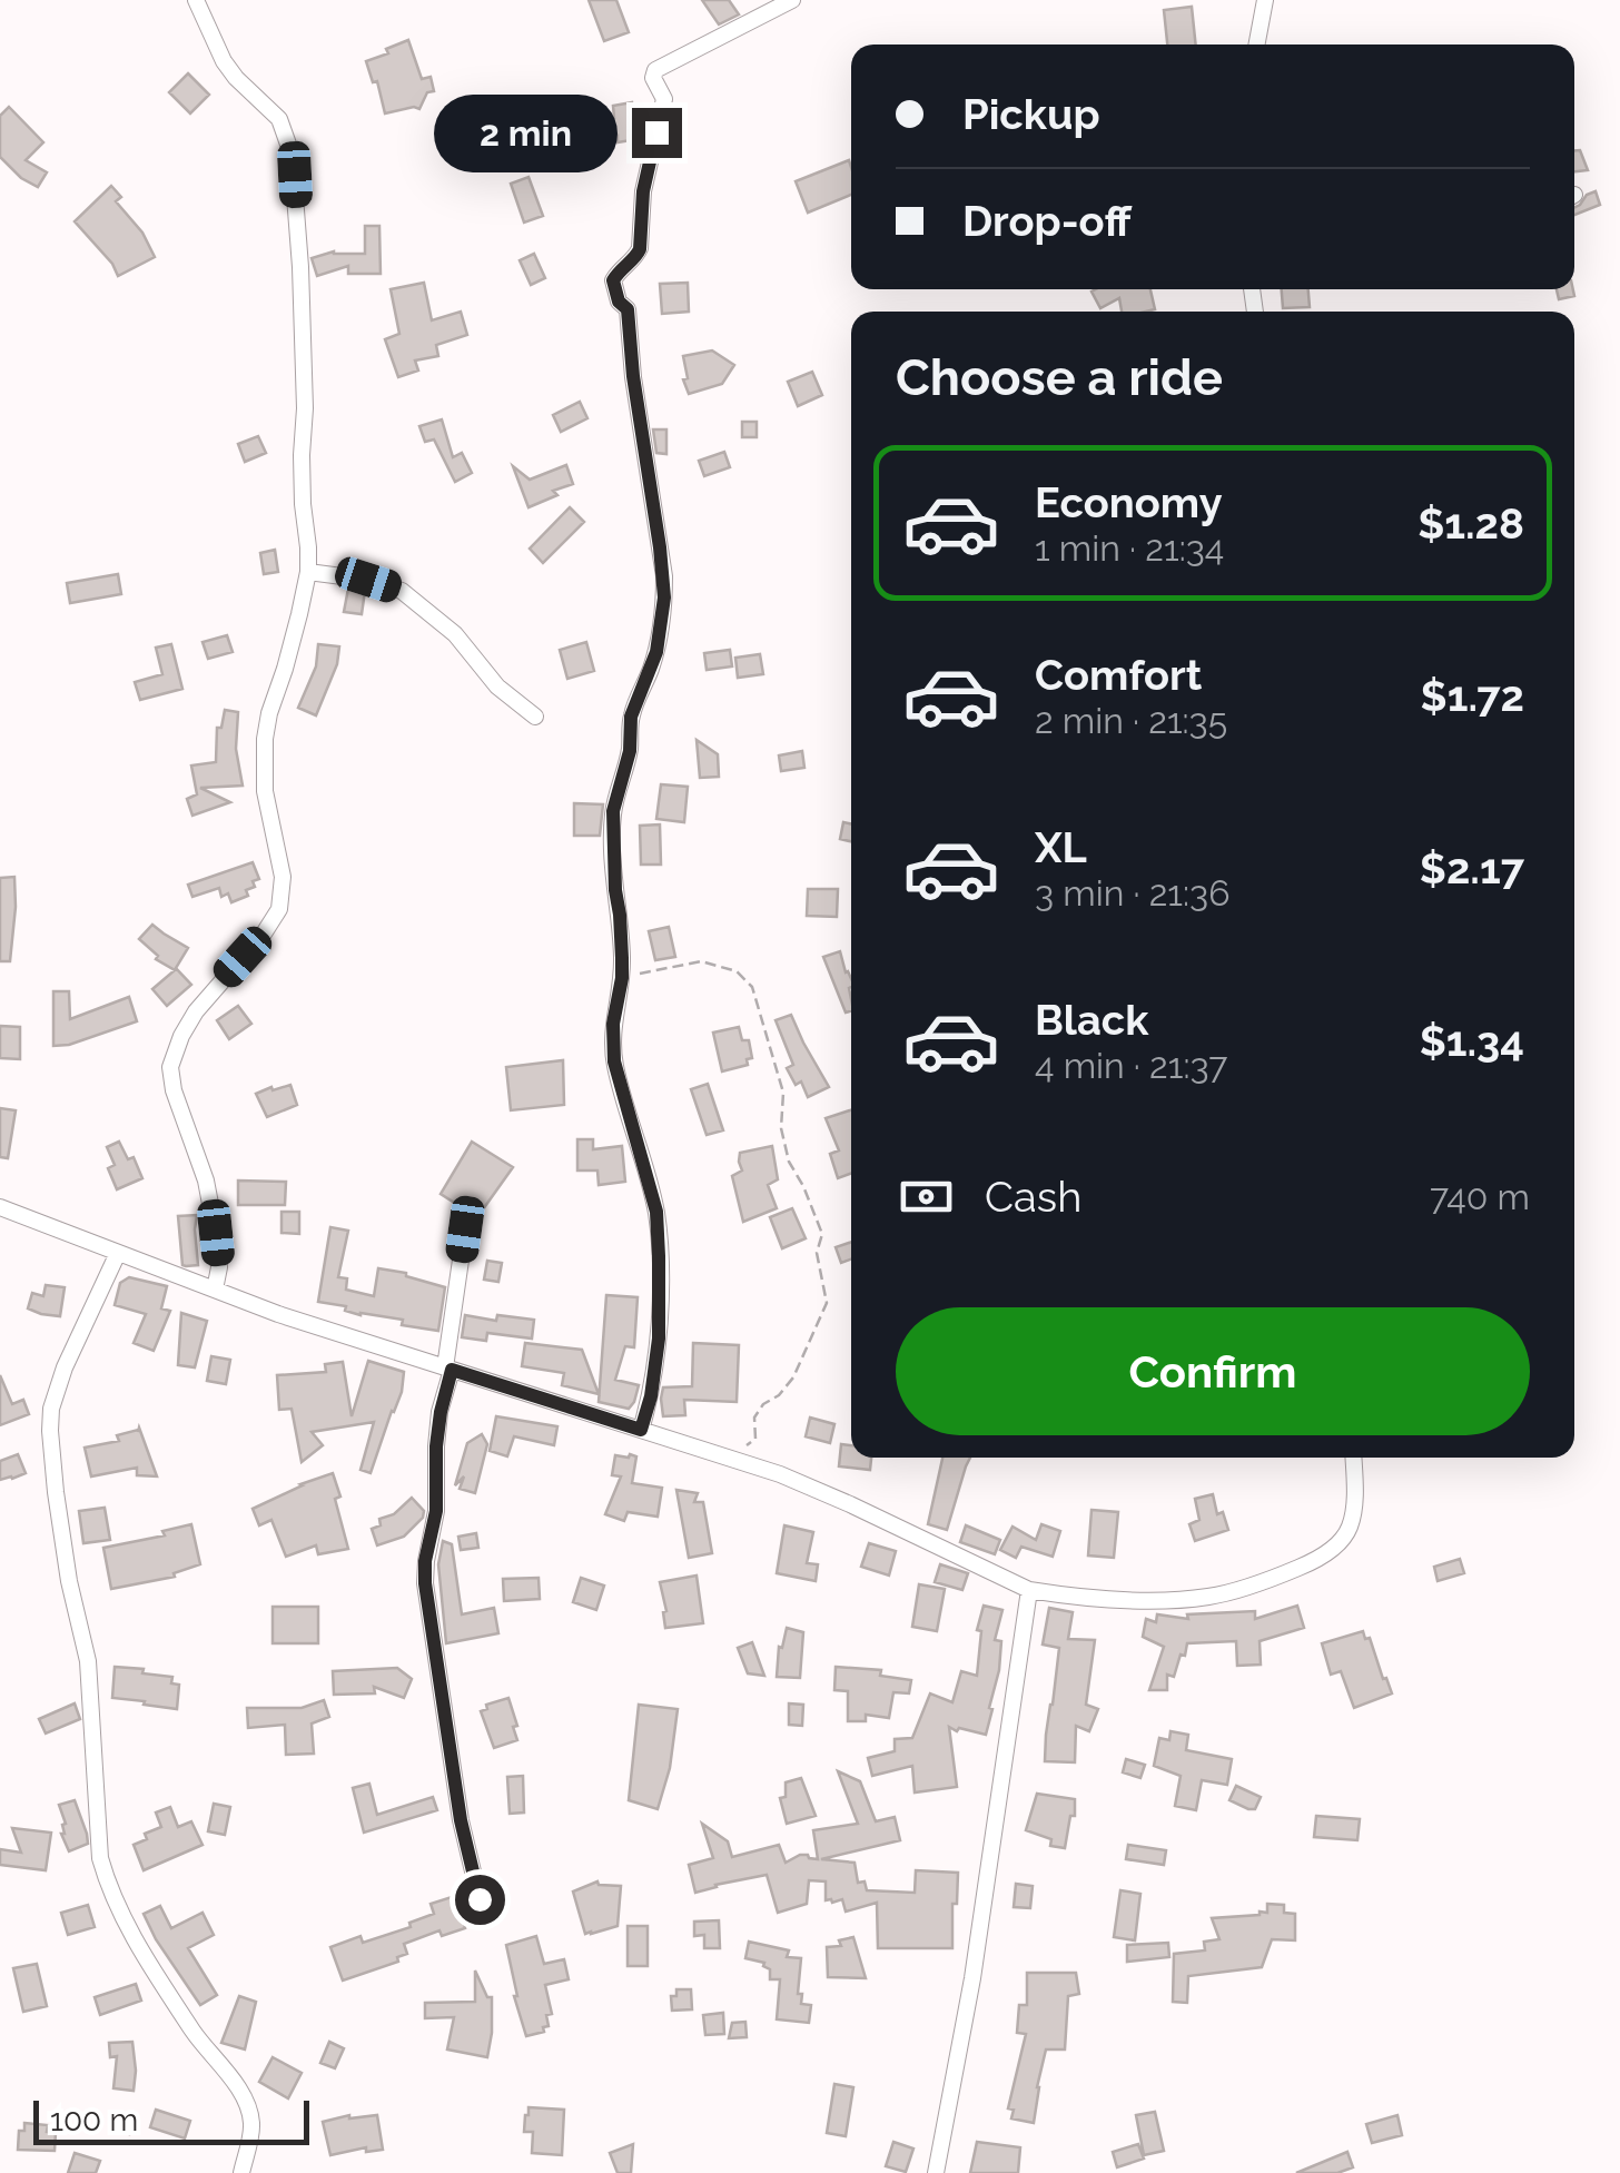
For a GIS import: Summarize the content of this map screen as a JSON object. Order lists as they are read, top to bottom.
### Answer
{
  "scale_bar": "100 m",
  "page": {
    "banner": ["Pickup", "Drop-off"],
    "bubble": "2 min",
    "heading": "Choose a ride",
    "list": [
      {
        "name": "Economy",
        "note": "1 min · 21:34",
        "value": "$1.28"
      },
      {
        "name": "Comfort",
        "note": "2 min · 21:35",
        "value": "$1.72"
      },
      {
        "name": "XL",
        "note": "3 min · 21:36",
        "value": "$2.17"
      },
      {
        "name": "Black",
        "note": "4 min · 21:37",
        "value": "$1.34"
      }
    ],
    "pay": ["Cash", "740 m"],
    "buttons": "Confirm",
    "scale": "100 m"
  }
}
